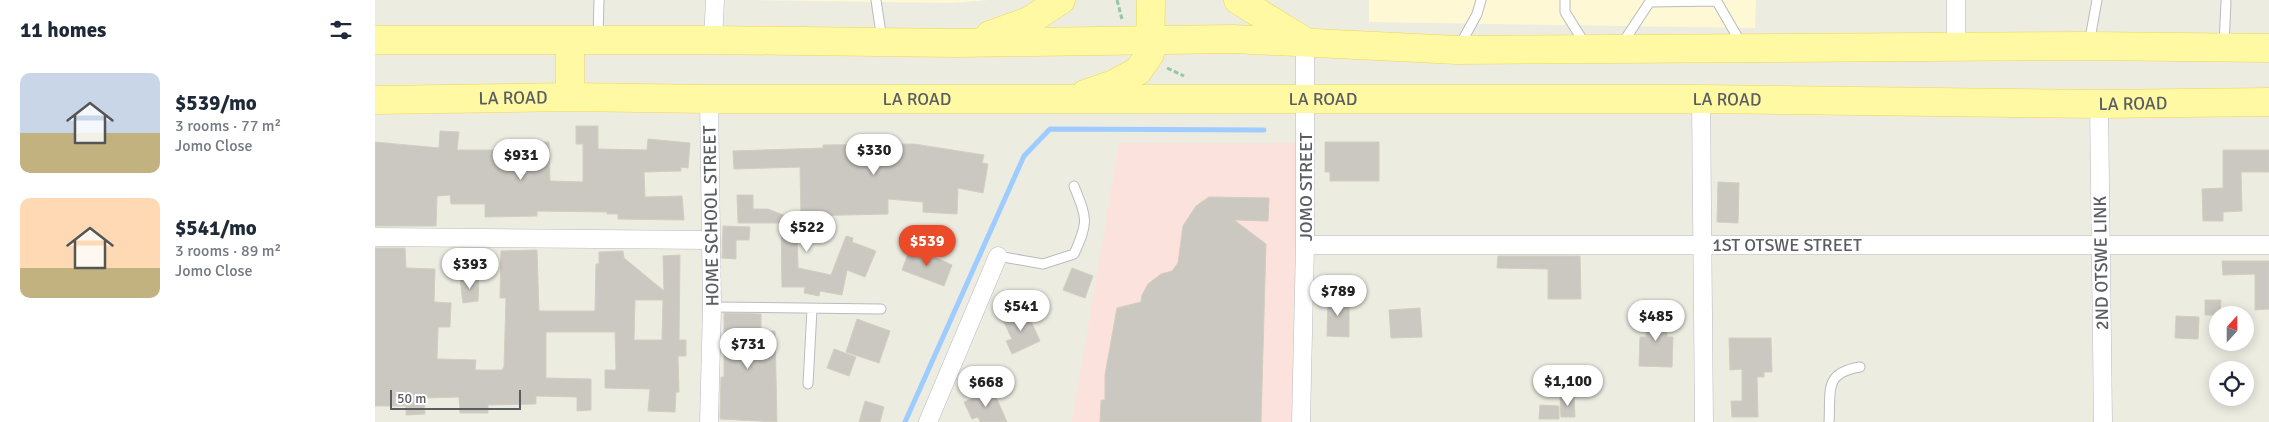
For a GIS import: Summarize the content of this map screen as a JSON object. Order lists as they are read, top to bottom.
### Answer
{
  "streets": {
    "main road": ["LA ROAD"],
    "street": [
      "JOMO STREET",
      "HOME SCHOOL STREET",
      "1ST OTSWE STREET",
      "2ND OTSWE LINK"
    ]
  },
  "crossings": [
    ["LA ROAD", "JOMO STREET"],
    ["LA ROAD", "HOME SCHOOL STREET"],
    ["LA ROAD", "2ND OTSWE LINK"],
    ["JOMO STREET", "1ST OTSWE STREET"],
    ["1ST OTSWE STREET", "2ND OTSWE LINK"]
  ],
  "scale_bar": "50 m",
  "north": "top",
  "page": {
    "heading": "11 homes",
    "list": [
      {
        "name": "$539/mo",
        "note": "3 rooms · 77 m² · Jomo Close"
      },
      {
        "name": "$541/mo",
        "note": "3 rooms · 89 m² · Jomo Close"
      }
    ],
    "price": [
      "$330",
      "$931",
      "$522",
      "$539",
      "$393",
      "$789",
      "$541",
      "$485",
      "$731",
      "$1,100",
      "$668"
    ],
    "scale": "50 m"
  }
}
